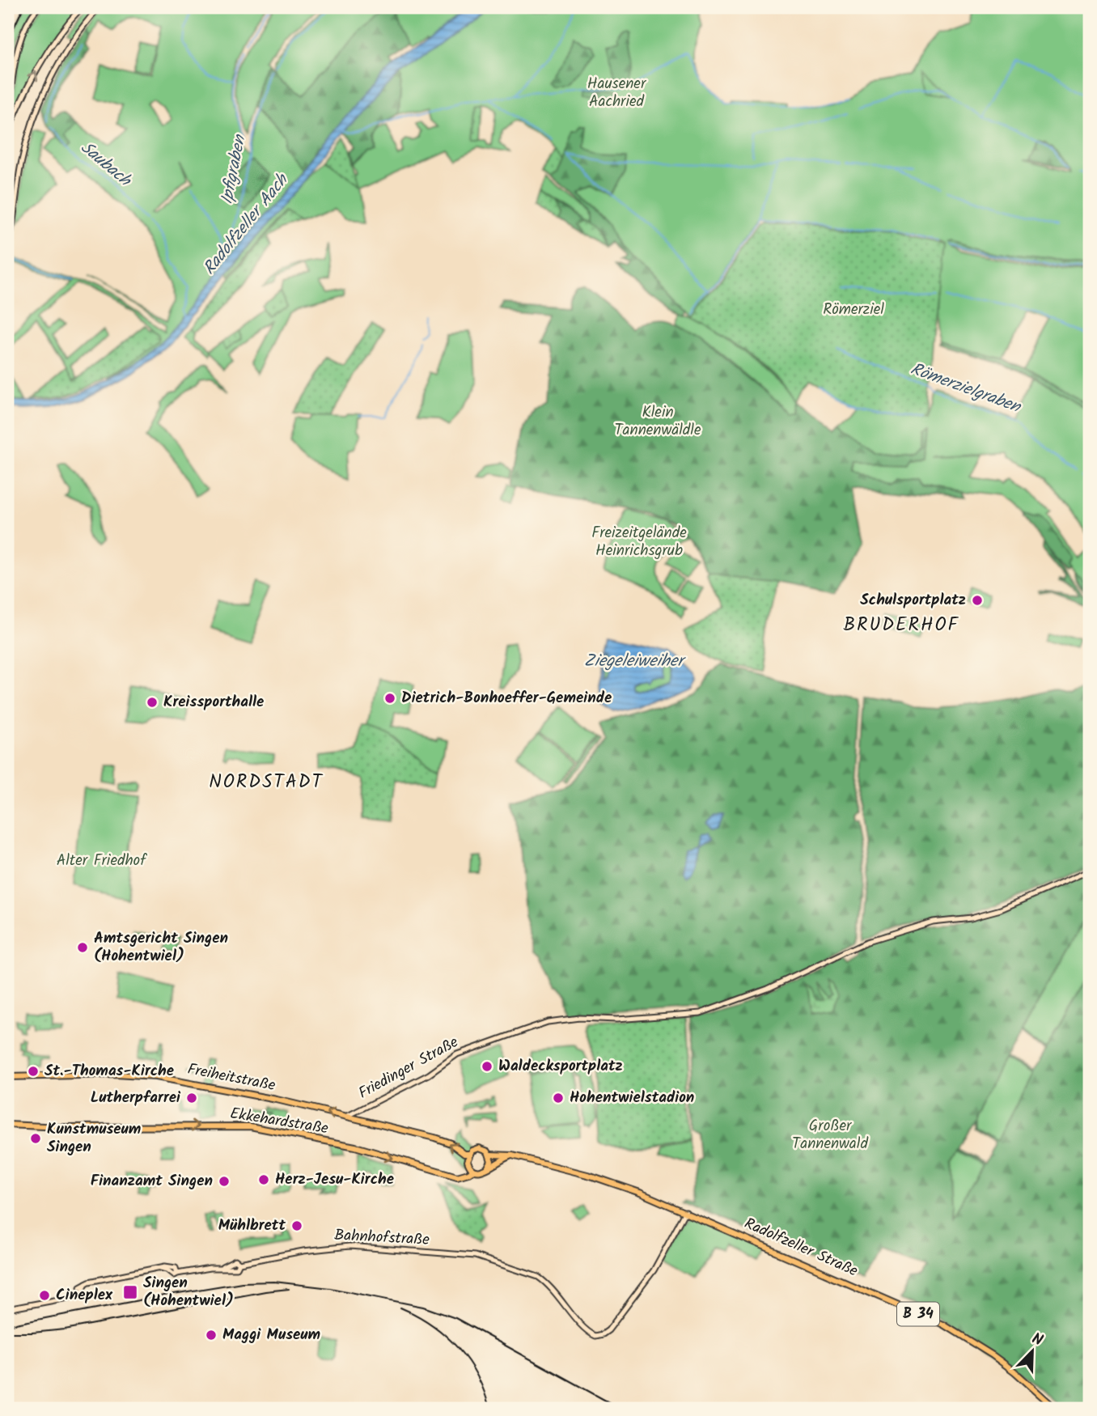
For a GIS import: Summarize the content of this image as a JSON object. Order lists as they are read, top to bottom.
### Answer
{
  "streets": {
    "main road": [
      "Freiheitstraße",
      "Ekkehardstraße",
      "Radolfzeller Straße",
      "B 34"
    ],
    "street": ["Friedinger Straße", "Bahnhofstraße"]
  },
  "crossings": [
    ["Friedinger Straße", "Freiheitstraße"],
    ["Friedinger Straße", "B 34"],
    ["Freiheitstraße", "B 34"],
    ["Ekkehardstraße", "Radolfzeller Straße"],
    ["Ekkehardstraße", "B 34"],
    ["Radolfzeller Straße", "B 34"]
  ],
  "one_way": ["Freiheitstraße", "Ekkehardstraße"],
  "districts": ["BRUDERHOF", "NORDSTADT"],
  "water": [
    "Saubach",
    "Ipfigraben",
    "Radolfzeller Aach",
    "Römerzielgraben",
    "Ziegeleiweiher"
  ],
  "parks": [
    "Hausener Aachried",
    "Römerziel",
    "Klein Tannenwäldle",
    "Freizeitgelände Heinrichsgrub",
    "Alter Friedhof",
    "Großer Tannenwald"
  ],
  "places": {
    "other": [
      "Schulsportplatz",
      "Dietrich-Bonhoeffer-Gemeinde",
      "Kreissporthalle",
      "Amtsgericht Singen (Hohentwiel)",
      "Waldecksportplatz",
      "St.-Thomas-Kirche",
      "Lutherpfarrei",
      "Hohentwielstadion",
      "Kunstmuseum Singen",
      "Herz-Jesu-Kirche",
      "Finanzamt Singen",
      "Mühlbrett",
      "Cineplex",
      "Maggi Museum"
    ],
    "transit": ["Singen (Hohentwiel)"]
  },
  "north": "top right"
}
